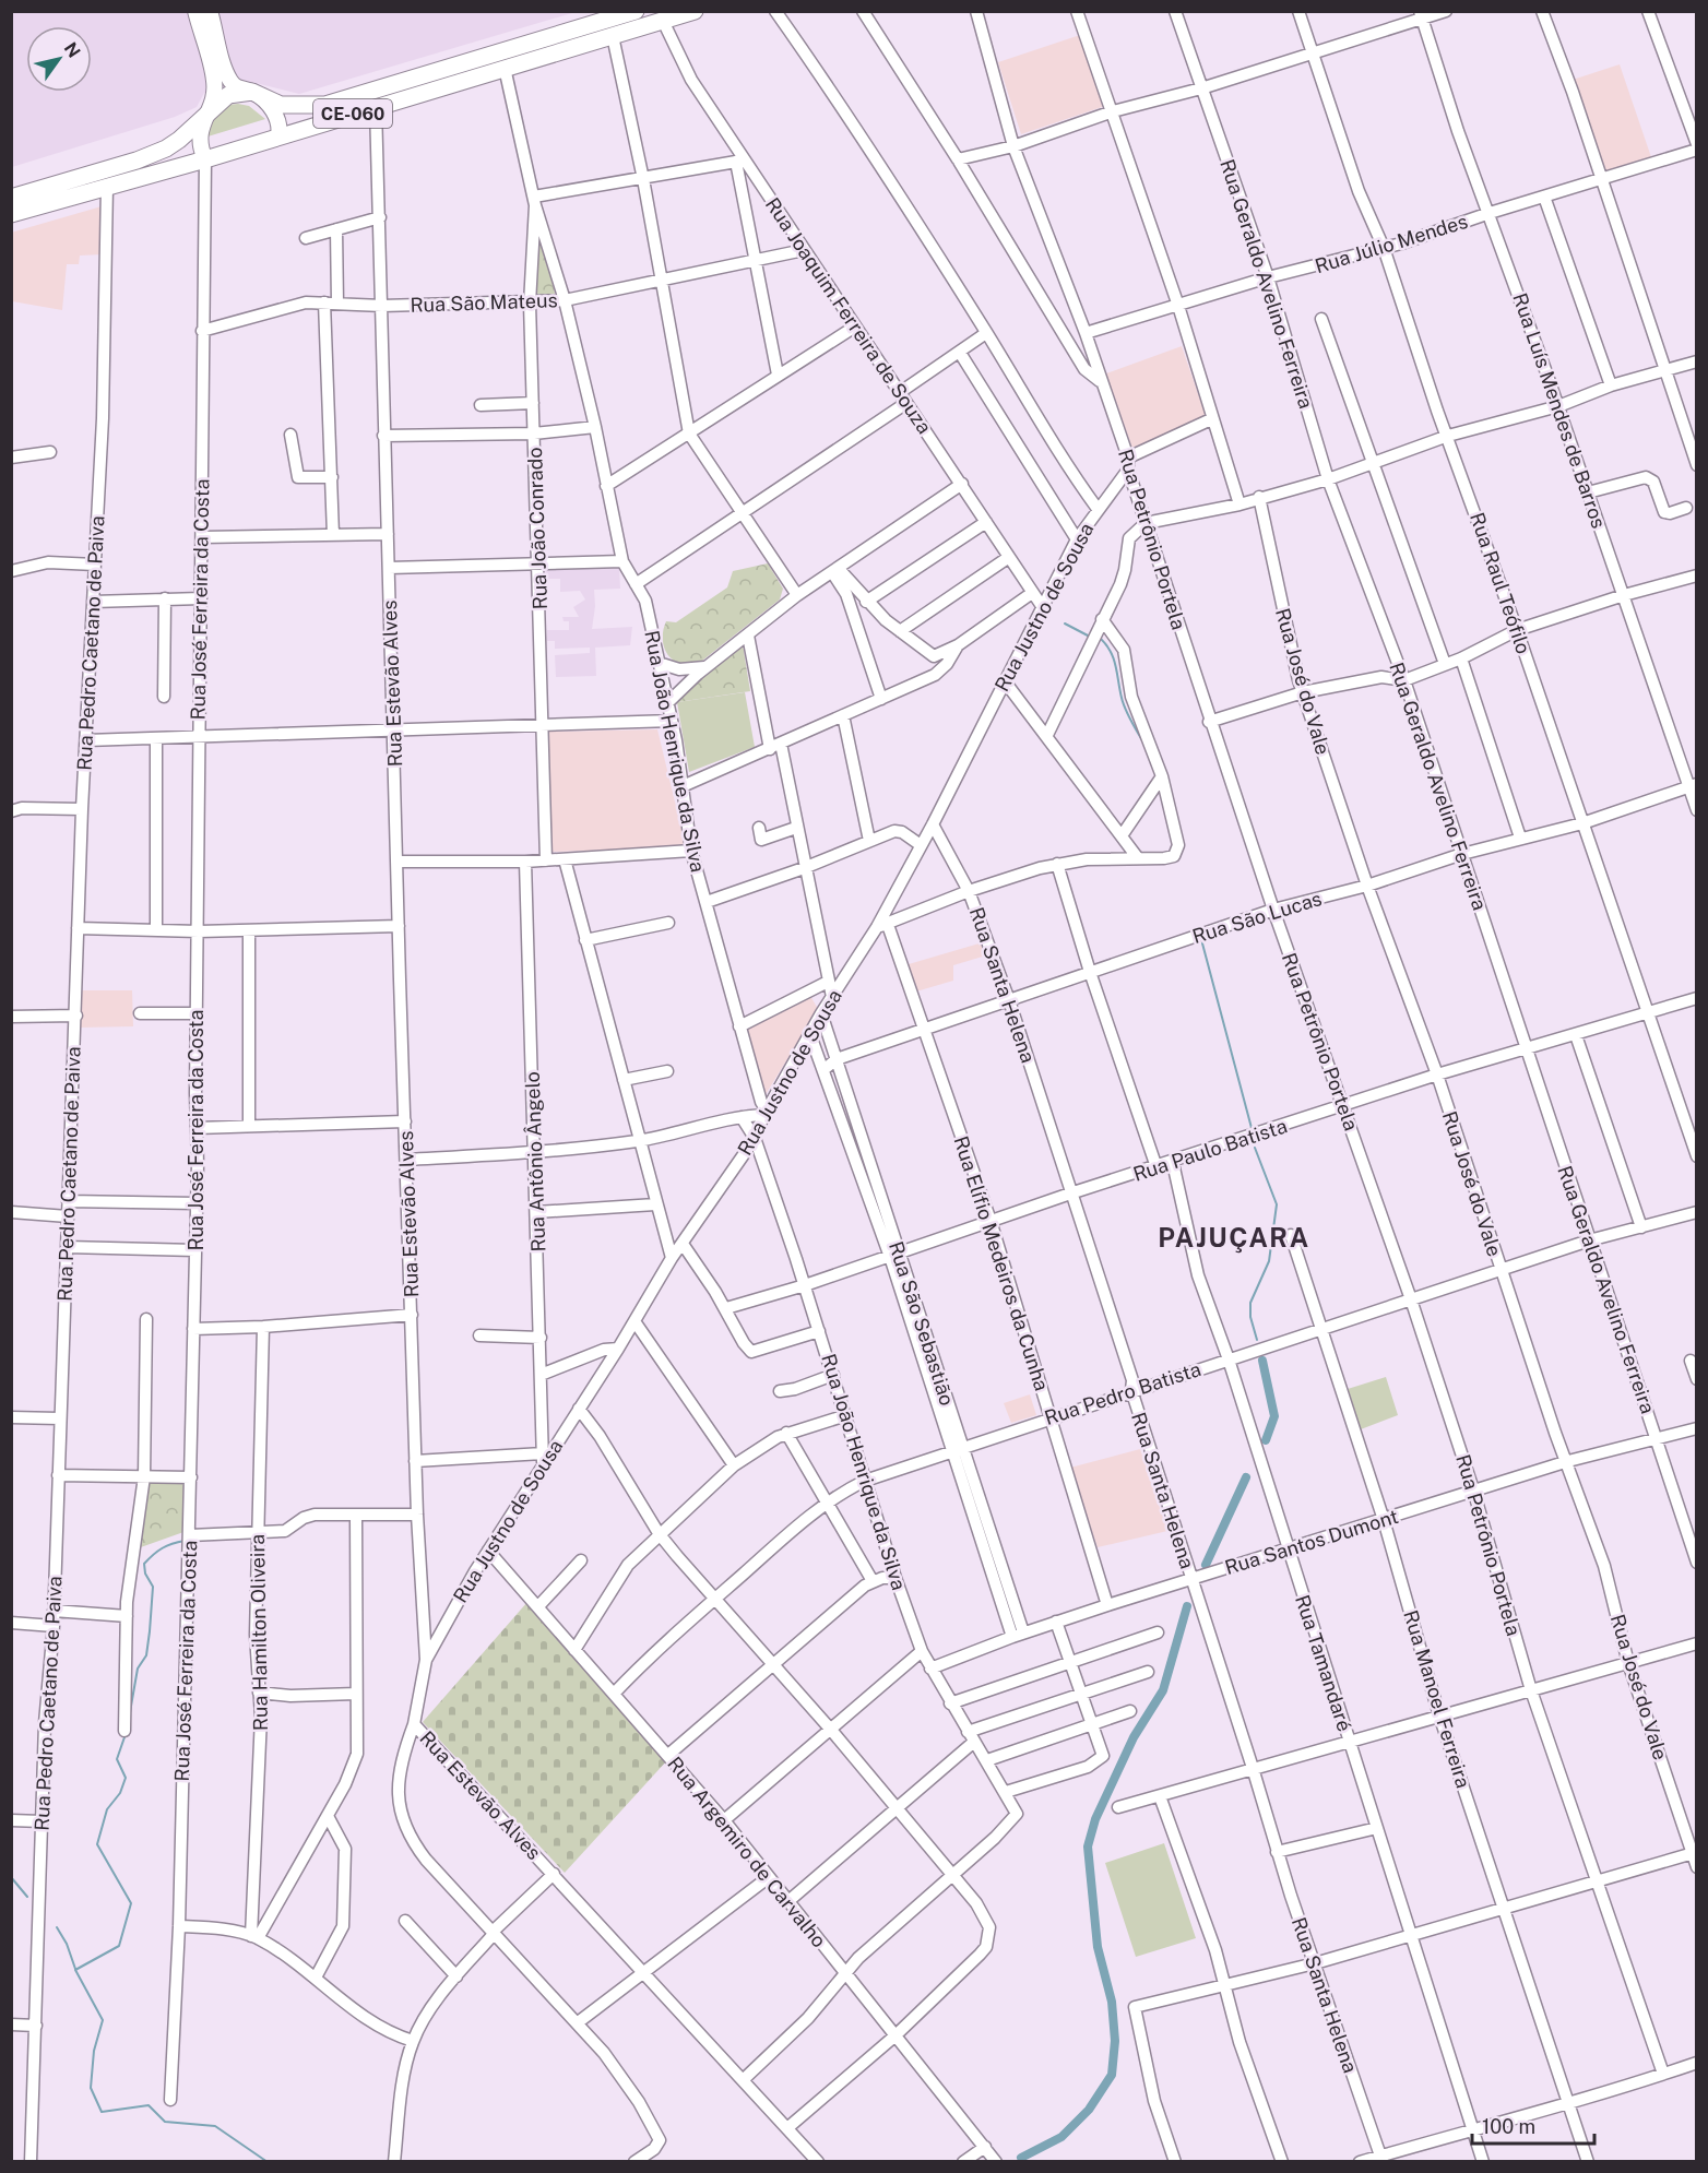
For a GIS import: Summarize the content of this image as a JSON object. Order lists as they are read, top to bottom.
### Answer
{
  "streets": {
    "highway": ["CE-060"],
    "street": [
      "Rua Júlio Mendes",
      "Rua Geraldo Avelino Ferreira",
      "Rua São Mateus",
      "Rua Joaquim Ferreira de Souza",
      "Rua Luís Mendes de Barros",
      "Rua João Conrado",
      "Rua Petrônio Portela",
      "Rua Raul Teófilo",
      "Rua José Ferreira da Costa",
      "Rua Justno de Sousa",
      "Rua Pedro Caetano de Paiva",
      "Rua José do Vale",
      "Rua Estevão Alves",
      "Rua João Henrique da Silva",
      "Rua São Lucas",
      "Rua Santa Helena",
      "Rua Paulo Batista",
      "Rua Antônio Ângelo",
      "Rua Elífio Medeiros da Cunha",
      "Rua São Sebastião",
      "Rua Pedro Batista",
      "Rua Santos Dumont",
      "Rua Hamilton Oliveira",
      "Rua Tamandaré",
      "Rua Manoel Ferreira",
      "Rua Argemiro de Carvalho"
    ]
  },
  "crossings": [
    ["CE-060", "Rua Joaquim Ferreira de Souza"],
    ["CE-060", "Rua José Ferreira da Costa"],
    ["CE-060", "Rua Pedro Caetano de Paiva"],
    ["CE-060", "Rua Estevão Alves"],
    ["CE-060", "Rua João Henrique da Silva"],
    ["Rua Júlio Mendes", "Rua Geraldo Avelino Ferreira"],
    ["Rua Júlio Mendes", "Rua Luís Mendes de Barros"],
    ["Rua Júlio Mendes", "Rua Petrônio Portela"],
    ["Rua Júlio Mendes", "Rua Raul Teófilo"],
    ["Rua Geraldo Avelino Ferreira", "Rua São Lucas"],
    ["Rua Geraldo Avelino Ferreira", "Rua Paulo Batista"],
    ["Rua Geraldo Avelino Ferreira", "Rua Pedro Batista"],
    ["Rua Geraldo Avelino Ferreira", "Rua Santos Dumont"],
    ["Rua São Mateus", "Rua Joaquim Ferreira de Souza"],
    ["Rua São Mateus", "Rua João Conrado"],
    ["Rua São Mateus", "Rua José Ferreira da Costa"],
    ["Rua São Mateus", "Rua Estevão Alves"],
    ["Rua São Mateus", "Rua João Henrique da Silva"],
    ["Rua Joaquim Ferreira de Souza", "Rua Justno de Sousa"],
    ["Rua Luís Mendes de Barros", "Rua São Lucas"],
    ["Rua João Conrado", "Rua João Henrique da Silva"],
    ["Rua Petrônio Portela", "Rua Justno de Sousa"],
    ["Rua Petrônio Portela", "Rua São Lucas"],
    ["Rua Petrônio Portela", "Rua Paulo Batista"],
    ["Rua Petrônio Portela", "Rua Pedro Batista"],
    ["Rua Petrônio Portela", "Rua Santos Dumont"],
    ["Rua Raul Teófilo", "Rua São Lucas"],
    ["Rua Raul Teófilo", "Rua Paulo Batista"],
    ["Rua Justno de Sousa", "Rua Estevão Alves"],
    ["Rua Justno de Sousa", "Rua João Henrique da Silva"],
    ["Rua Justno de Sousa", "Rua Santa Helena"],
    ["Rua Justno de Sousa", "Rua Antônio Ângelo"],
    ["Rua Justno de Sousa", "Rua Elífio Medeiros da Cunha"],
    ["Rua Justno de Sousa", "Rua São Sebastião"],
    ["Rua Justno de Sousa", "Rua Argemiro de Carvalho"],
    ["Rua José do Vale", "Rua São Lucas"],
    ["Rua José do Vale", "Rua Paulo Batista"],
    ["Rua José do Vale", "Rua Pedro Batista"],
    ["Rua José do Vale", "Rua Santos Dumont"],
    ["Rua João Henrique da Silva", "Rua Paulo Batista"],
    ["Rua João Henrique da Silva", "Rua Pedro Batista"],
    ["Rua João Henrique da Silva", "Rua Santos Dumont"],
    ["Rua São Lucas", "Rua Santa Helena"],
    ["Rua São Lucas", "Rua Elífio Medeiros da Cunha"],
    ["Rua São Lucas", "Rua São Sebastião"],
    ["Rua Santa Helena", "Rua Paulo Batista"],
    ["Rua Santa Helena", "Rua Pedro Batista"],
    ["Rua Santa Helena", "Rua Santos Dumont"],
    ["Rua Paulo Batista", "Rua Elífio Medeiros da Cunha"],
    ["Rua Paulo Batista", "Rua São Sebastião"],
    ["Rua Paulo Batista", "Rua Tamandaré"],
    ["Rua Elífio Medeiros da Cunha", "Rua Pedro Batista"],
    ["Rua Elífio Medeiros da Cunha", "Rua Santos Dumont"],
    ["Rua São Sebastião", "Rua Pedro Batista"],
    ["Rua São Sebastião", "Rua Santos Dumont"],
    ["Rua Pedro Batista", "Rua Tamandaré"],
    ["Rua Pedro Batista", "Rua Manoel Ferreira"],
    ["Rua Pedro Batista", "Rua Argemiro de Carvalho"],
    ["Rua Santos Dumont", "Rua Tamandaré"],
    ["Rua Santos Dumont", "Rua Manoel Ferreira"]
  ],
  "districts": ["PAJUÇARA"],
  "scale_bar": "100 m",
  "north": "top right"
}
